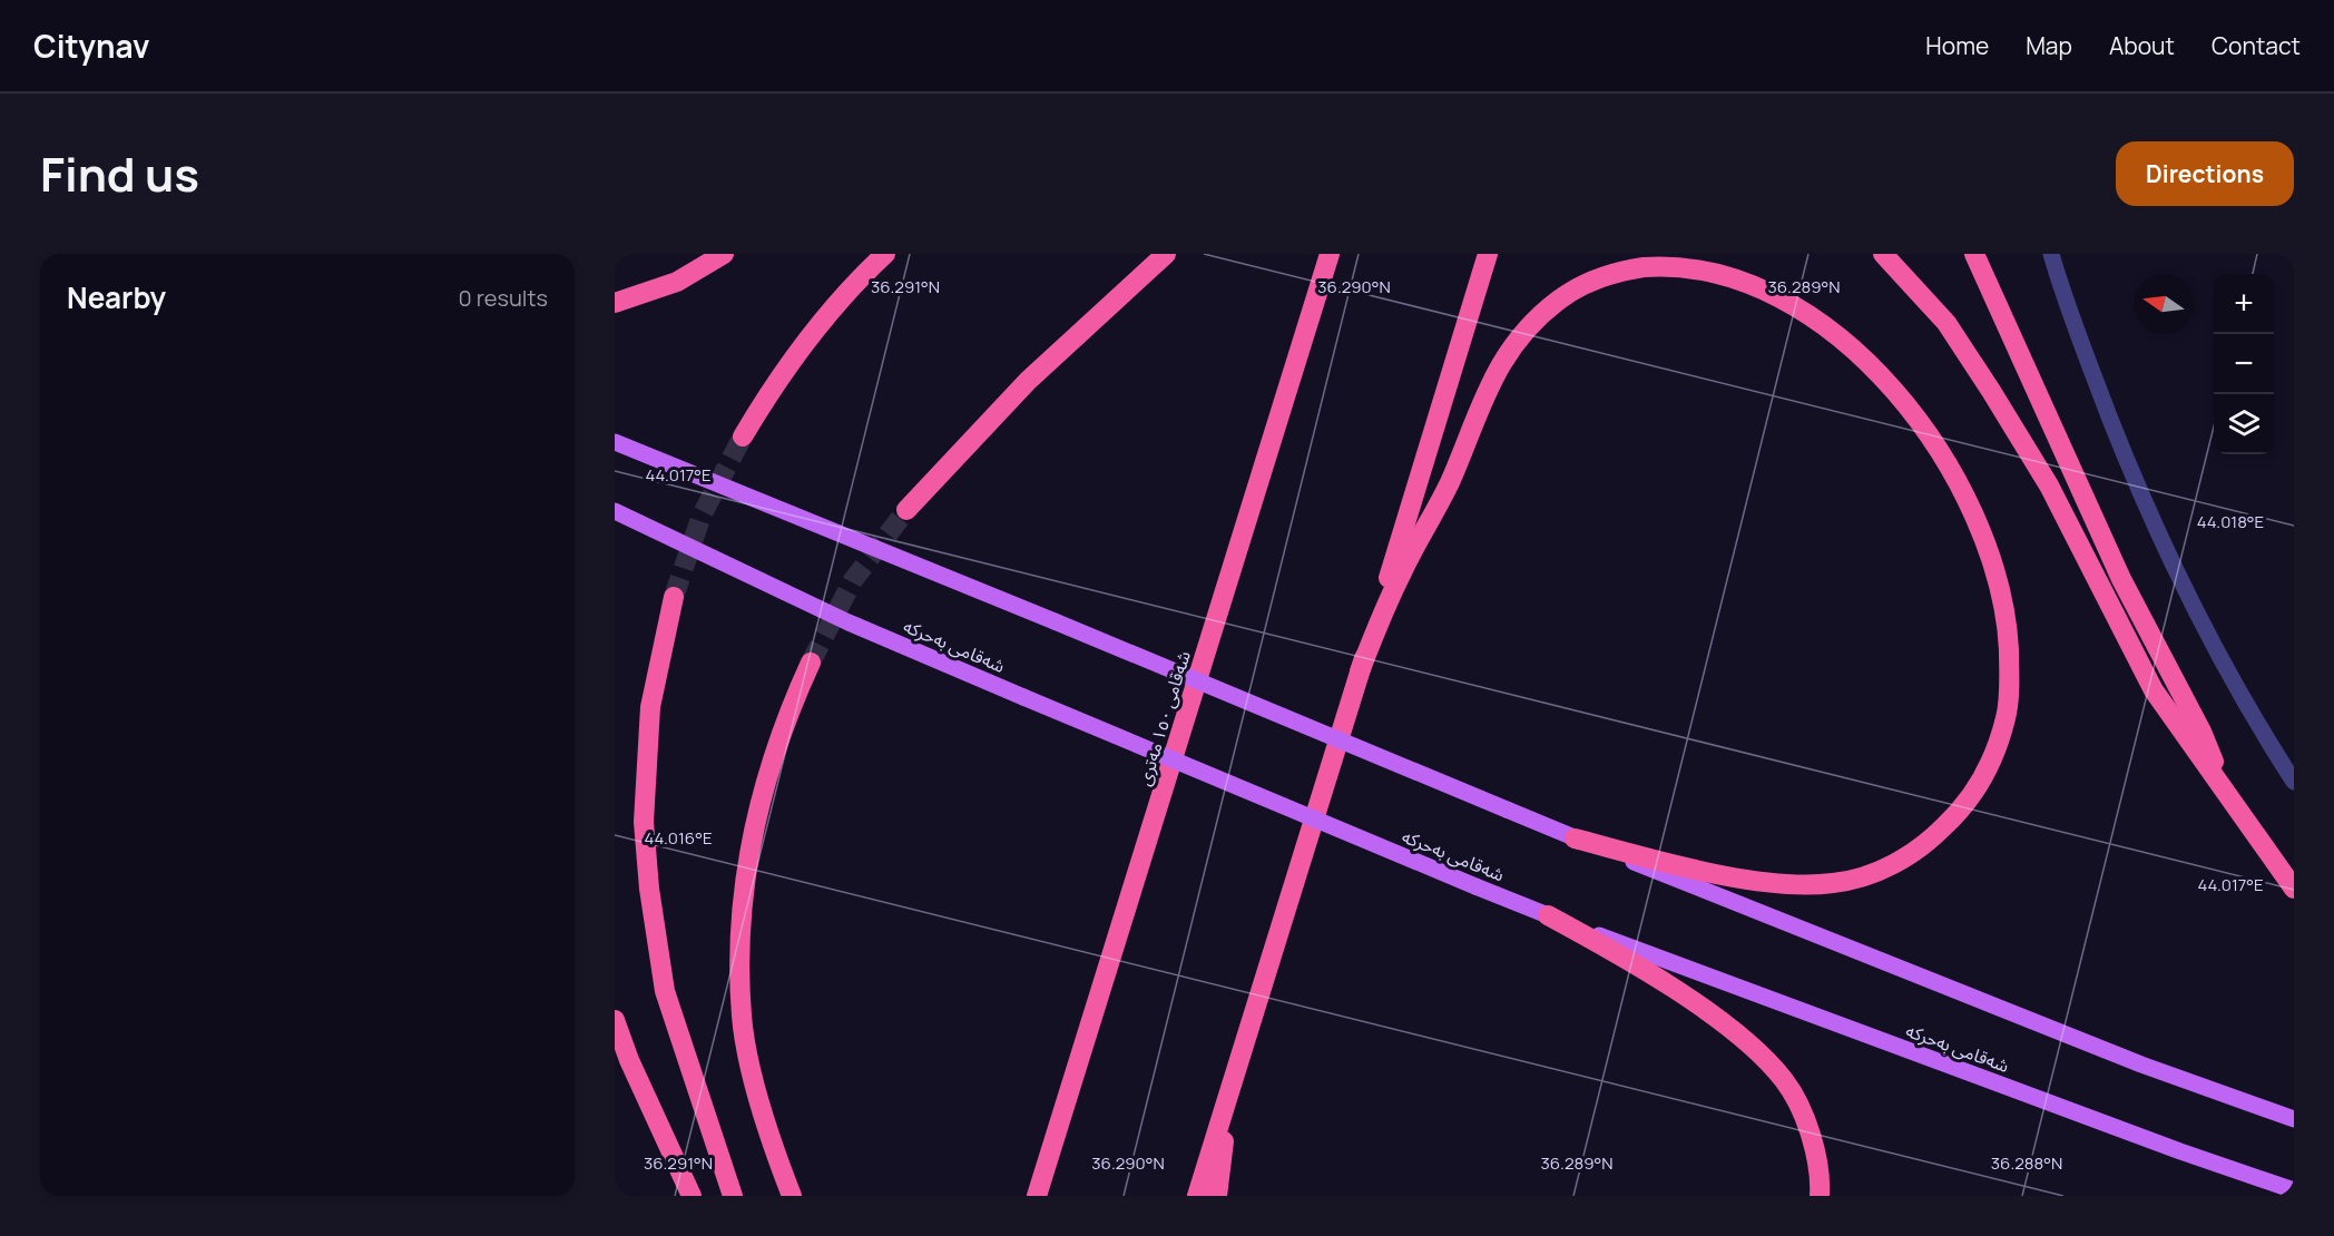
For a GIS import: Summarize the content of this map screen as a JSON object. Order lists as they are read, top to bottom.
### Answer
{
  "streets": {
    "highway": ["شەقامی ١٥٠ مەتری"],
    "main road": ["شەقامی بەحرکە"]
  },
  "north": "left",
  "page": {
    "header": "Citynav",
    "nav": [
      "Home",
      "Map",
      "About",
      "Contact"
    ],
    "title": "Find us",
    "buttons": "Directions",
    "heading": ["Nearby", "0 results"],
    "map_buttons": ["+", "−"]
  },
  "coordinates": [
    "36.291°N",
    "36.290°N",
    "36.289°N",
    "44.017°E",
    "44.018°E",
    "44.016°E",
    "36.288°N"
  ]
}
